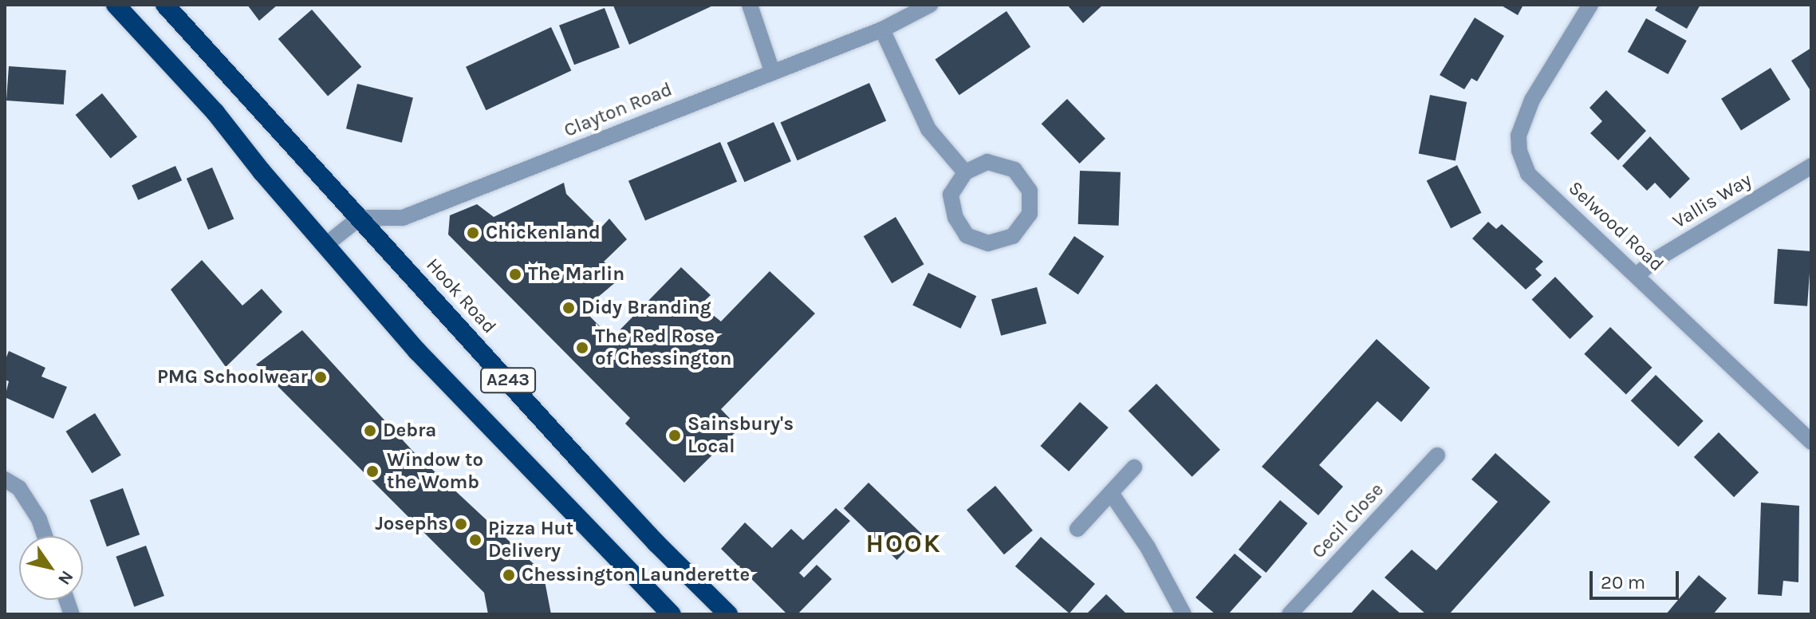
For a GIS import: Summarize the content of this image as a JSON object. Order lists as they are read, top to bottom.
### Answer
{
  "streets": {
    "highway": ["Hook Road", "A243"],
    "street": [
      "Clayton Road",
      "Vallis Way",
      "Selwood Road",
      "Cecil Close"
    ]
  },
  "crossings": [
    ["Clayton Road", "Hook Road"],
    ["Vallis Way", "Selwood Road"]
  ],
  "districts": ["HOOK"],
  "places": [
    "Chickenland",
    "The Marlin",
    "Didy Branding",
    "The Red Rose of Chessington",
    "PMG Schoolwear",
    "Debra",
    "Sainsbury's Local",
    "Window to the Womb",
    "Josephs",
    "Pizza Hut Delivery",
    "Chessington Launderette"
  ],
  "scale_bar": "20 m",
  "north": "bottom right"
}
